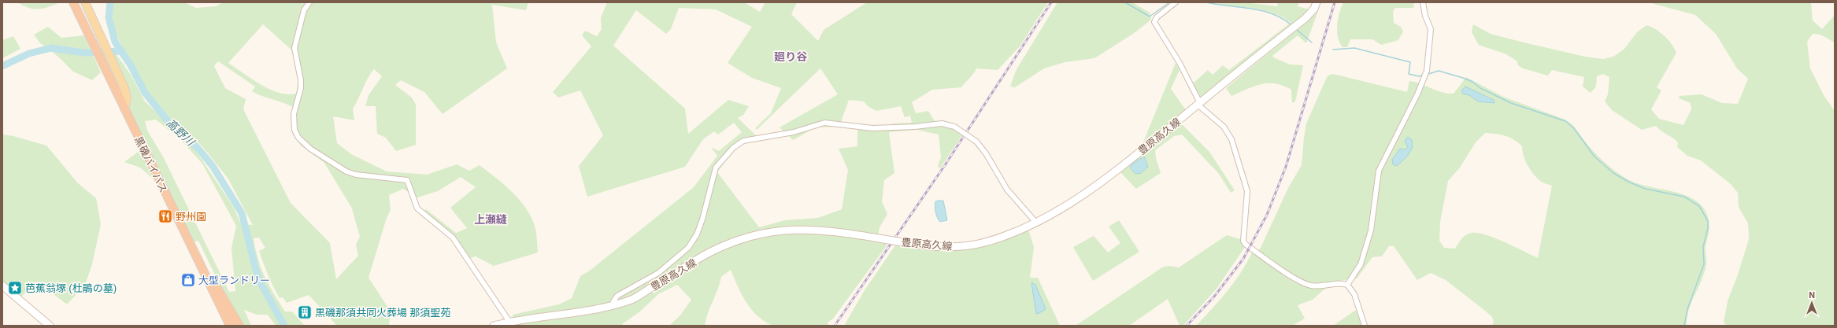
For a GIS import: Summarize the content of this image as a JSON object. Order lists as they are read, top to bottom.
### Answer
{
  "streets": {
    "highway": ["黒磯バイパス"],
    "main road": ["豊原高久線"]
  },
  "districts": ["廻り谷", "上瀬縫"],
  "water": ["高野川"],
  "places": {
    "restaurant": ["野州園"],
    "shop": ["大型ランドリー"],
    "place": ["芭蕉翁塚 (杜鵑の墓)"],
    "building": ["黒磯那須共同火葬場 那須聖苑"]
  },
  "north": "top"
}
